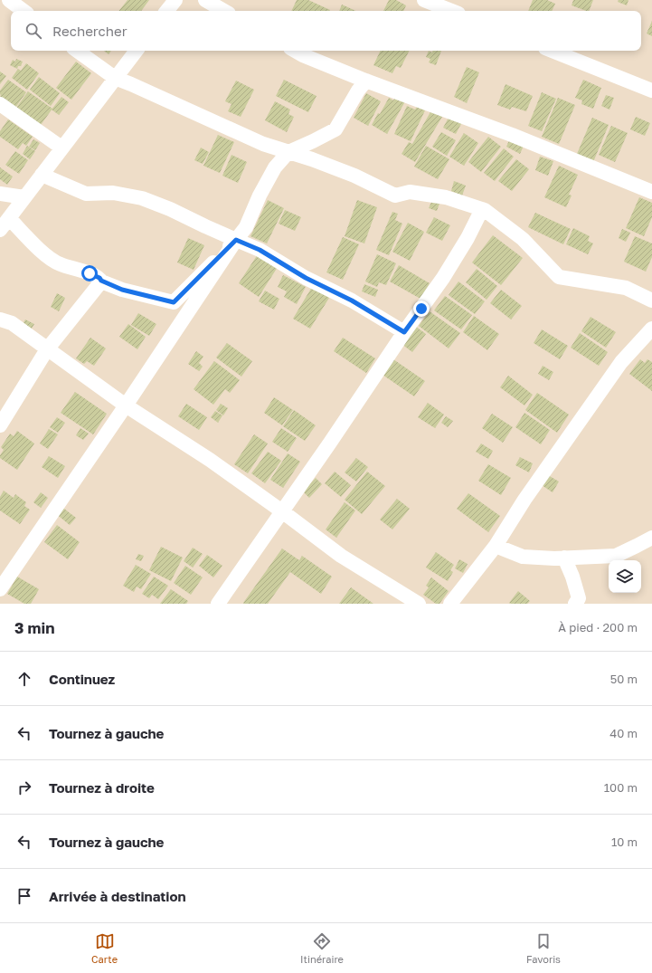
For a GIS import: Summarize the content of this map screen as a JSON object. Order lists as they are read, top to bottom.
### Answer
{
  "page": {
    "search": "Rechercher",
    "heading": ["3 min", "À pied · 200 m"],
    "list": [
      ["Continuez", "50 m"],
      ["Tournez à gauche", "40 m"],
      ["Tournez à droite", "100 m"],
      ["Tournez à gauche", "10 m"],
      "Arrivée à destination"
    ],
    "nav": ["Carte", "Itinéraire", "Favoris"]
  }
}
